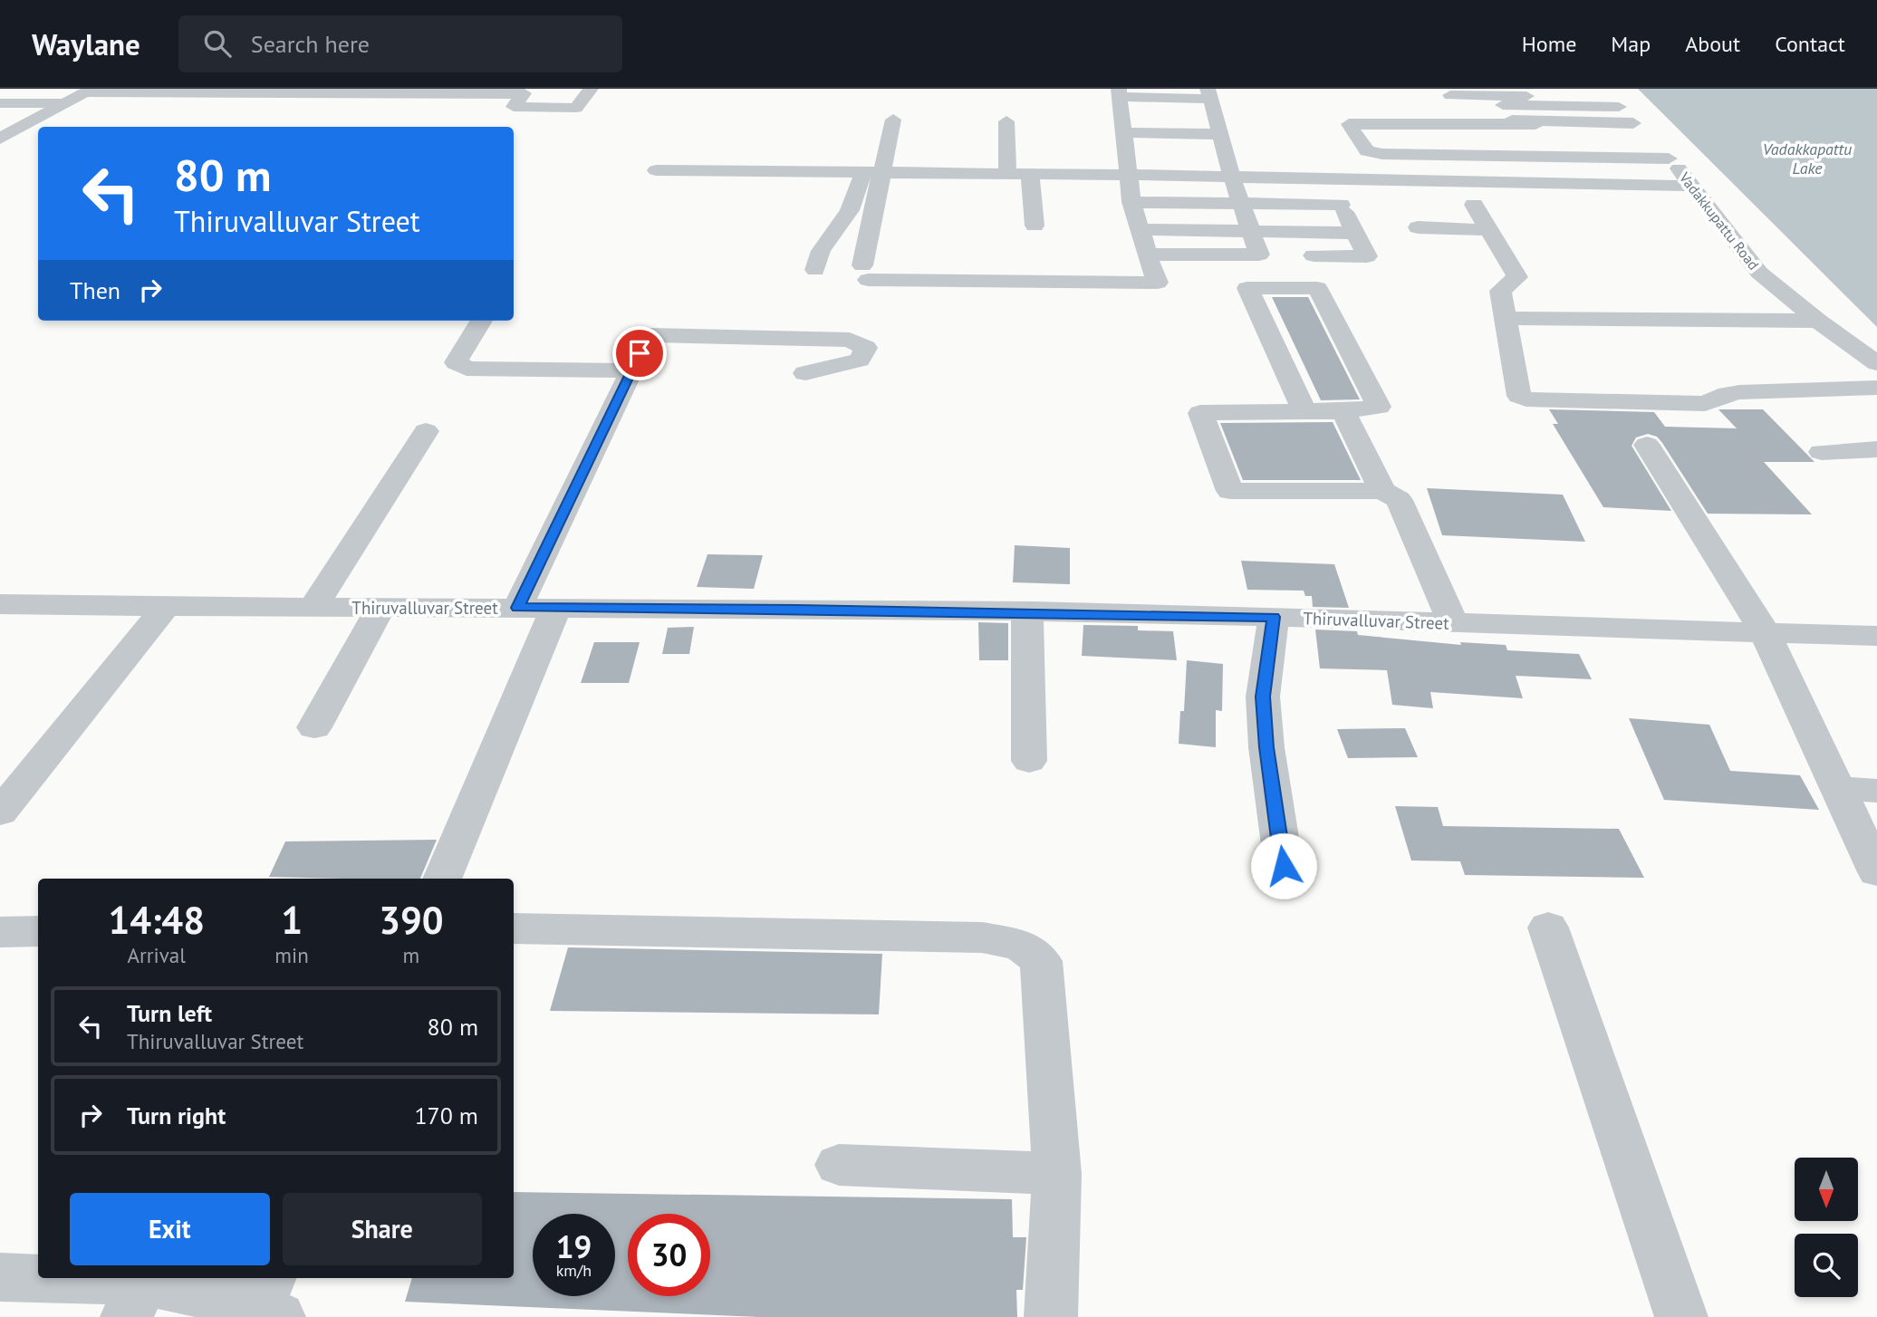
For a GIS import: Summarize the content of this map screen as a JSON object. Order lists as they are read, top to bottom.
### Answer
{
  "streets": {
    "street": ["Vadakkupattu Road", "Thiruvalluvar Street"]
  },
  "water": ["Vadakkapattu Lake"],
  "north": "bottom",
  "page": {
    "header": "Waylane",
    "search": "Search here",
    "nav": [
      "Home",
      "Map",
      "About",
      "Contact"
    ],
    "turn": ["80 m", "Thiruvalluvar Street"],
    "then": "Then",
    "eta": [
      "14:48",
      "Arrival",
      "1",
      "min",
      "390",
      "m"
    ],
    "list": [
      {
        "name": "Turn left",
        "note": "Thiruvalluvar Street",
        "value": "80 m"
      },
      {
        "name": "Turn right",
        "value": "170 m"
      }
    ],
    "buttons": ["Exit", "Share"],
    "speed": "19 km/h",
    "limit": "30"
  }
}
